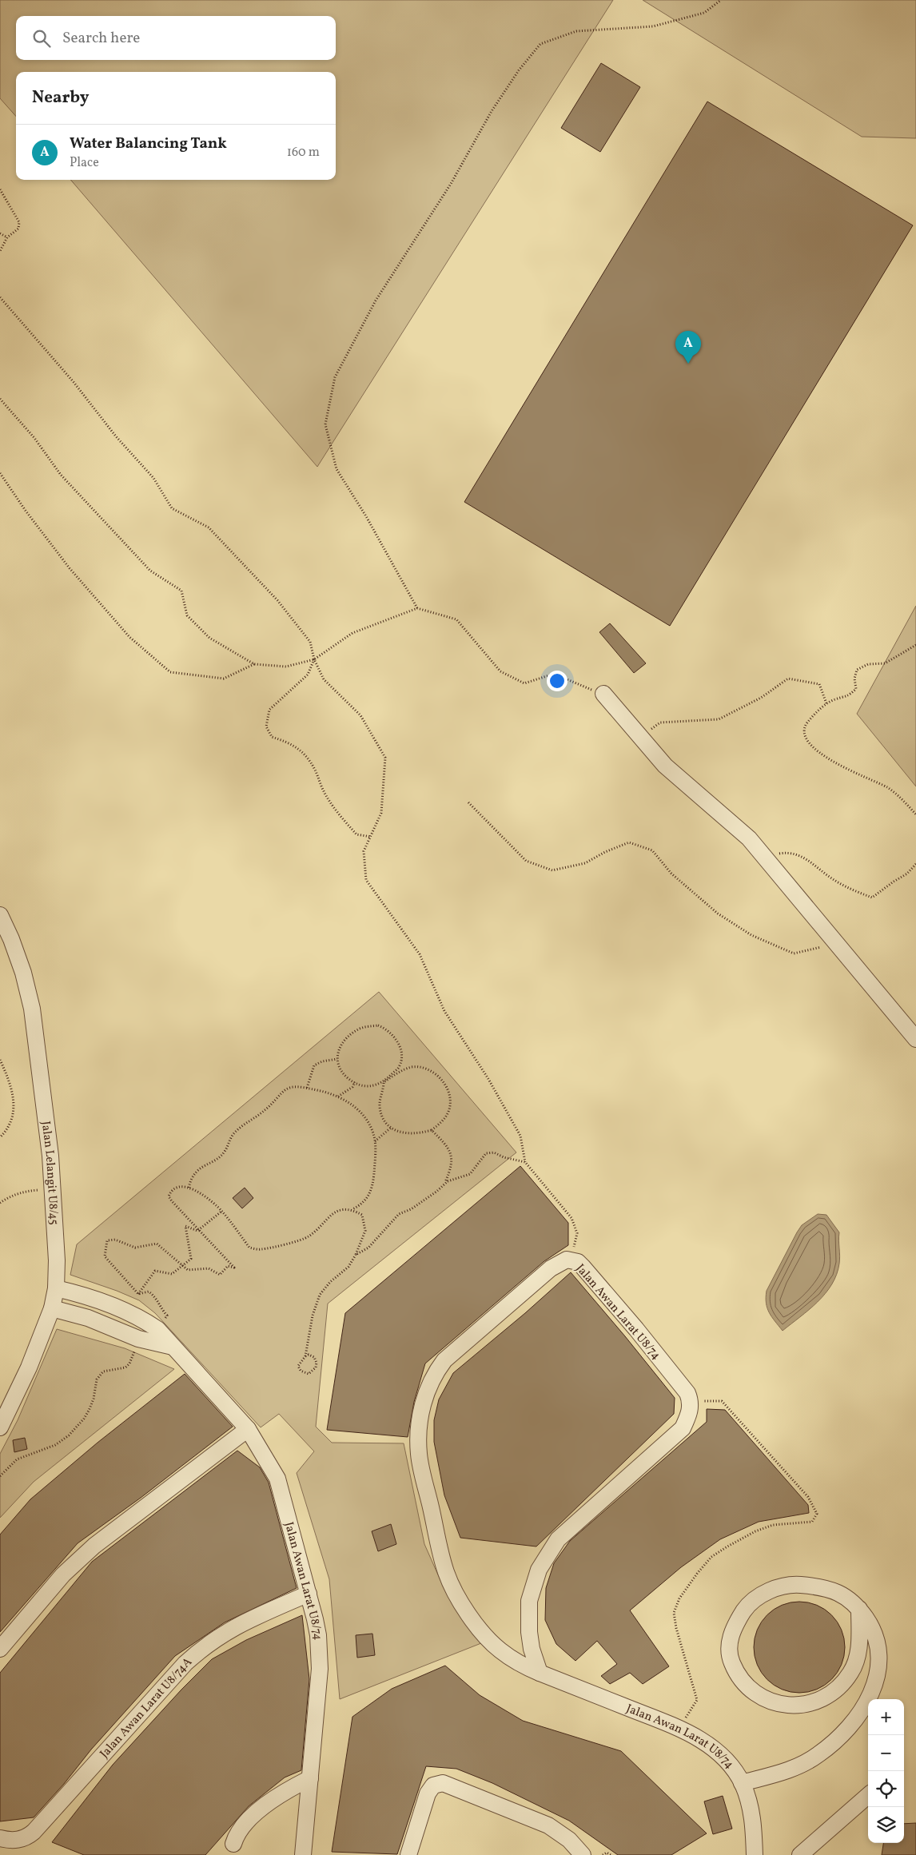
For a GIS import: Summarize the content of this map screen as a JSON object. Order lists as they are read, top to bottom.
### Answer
{
  "streets": {
    "street": ["Jalan Lelangit U8/45", "Jalan Awan Larat U8/74", "Jalan Awan Larat U8/74A"]
  },
  "crossings": [
    ["Jalan Lelangit U8/45", "Jalan Awan Larat U8/74"],
    ["Jalan Awan Larat U8/74", "Jalan Awan Larat U8/74A"]
  ],
  "page": {
    "search": "Search here",
    "heading": "Nearby",
    "list": [
      {
        "mark": "A",
        "name": "Water Balancing Tank",
        "note": "Place",
        "value": "160 m"
      }
    ],
    "pins": "A",
    "map_buttons": ["+", "−"]
  }
}
